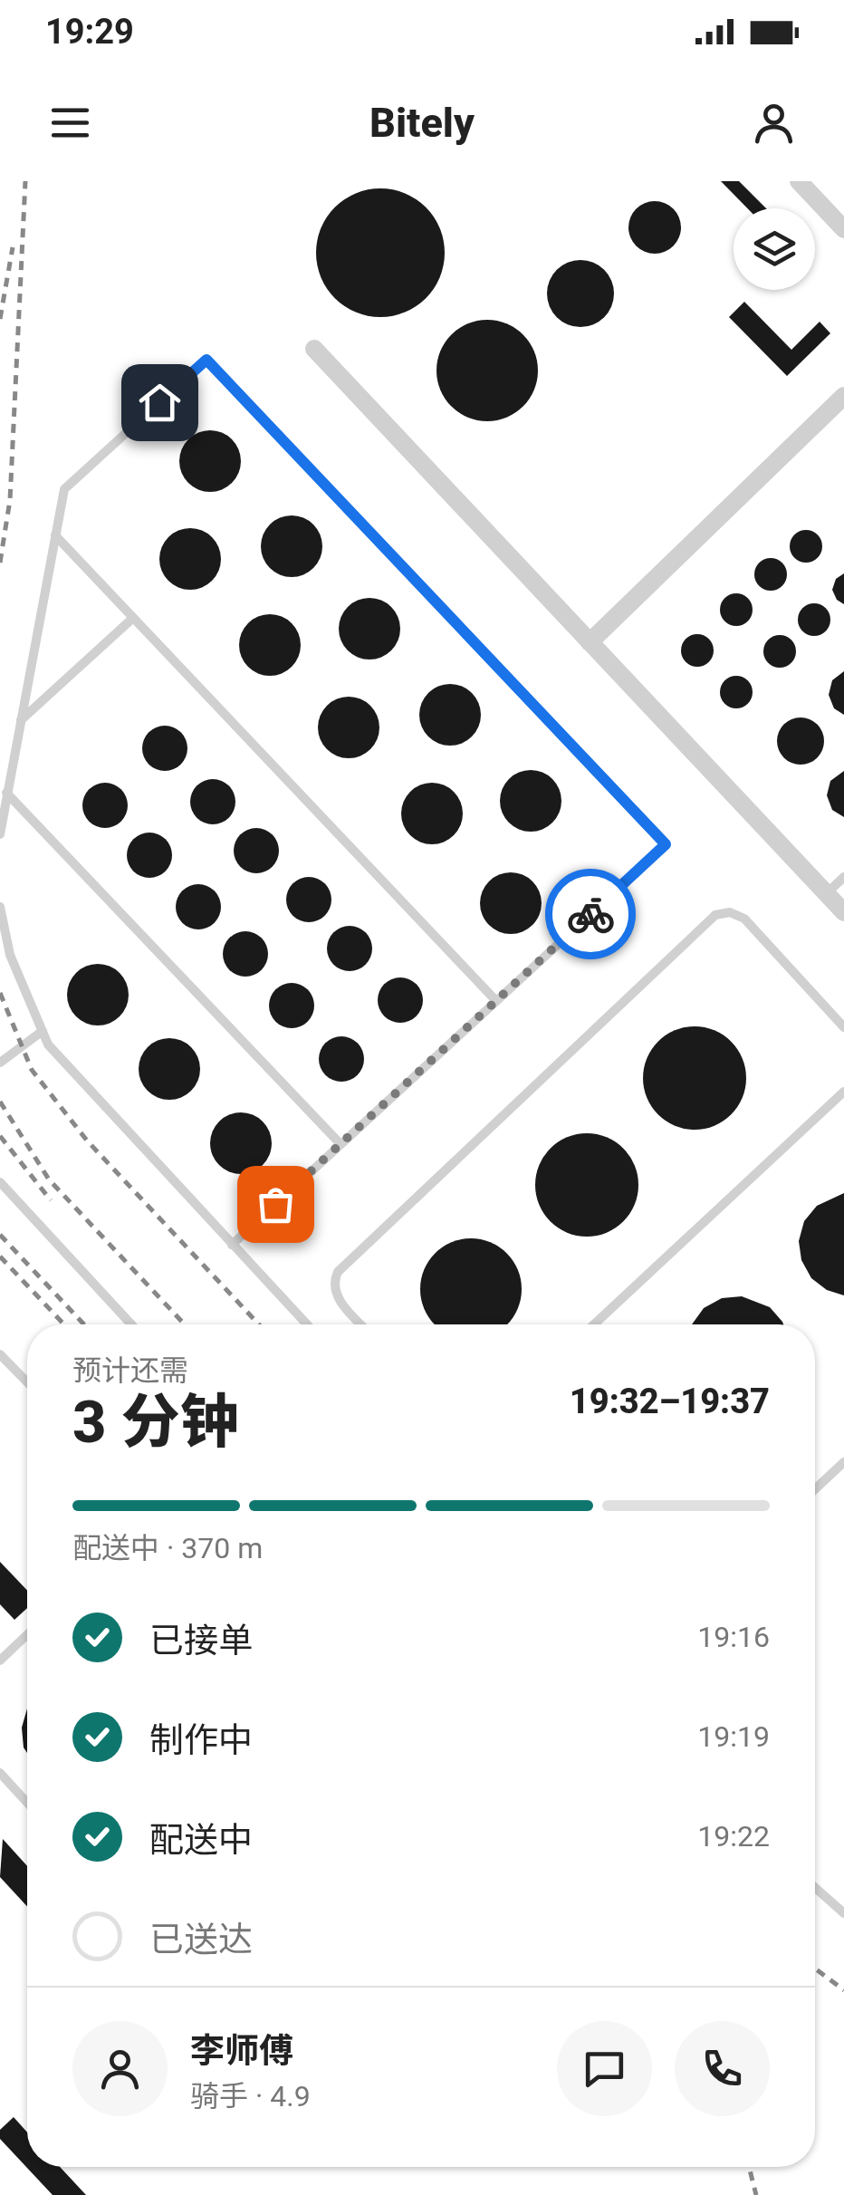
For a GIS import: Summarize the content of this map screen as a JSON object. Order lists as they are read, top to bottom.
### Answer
{
  "page": {
    "status": "19:29",
    "header": "Bitely",
    "heading": ["3 分钟", "预计还需", "19:32–19:37"],
    "panel": ["李师傅", "骑手 · 4.9"],
    "bar": "配送中 · 370 m",
    "list": [
      ["已接单", "19:16"],
      ["制作中", "19:19"],
      ["配送中", "19:22"],
      "已送达"
    ]
  }
}
